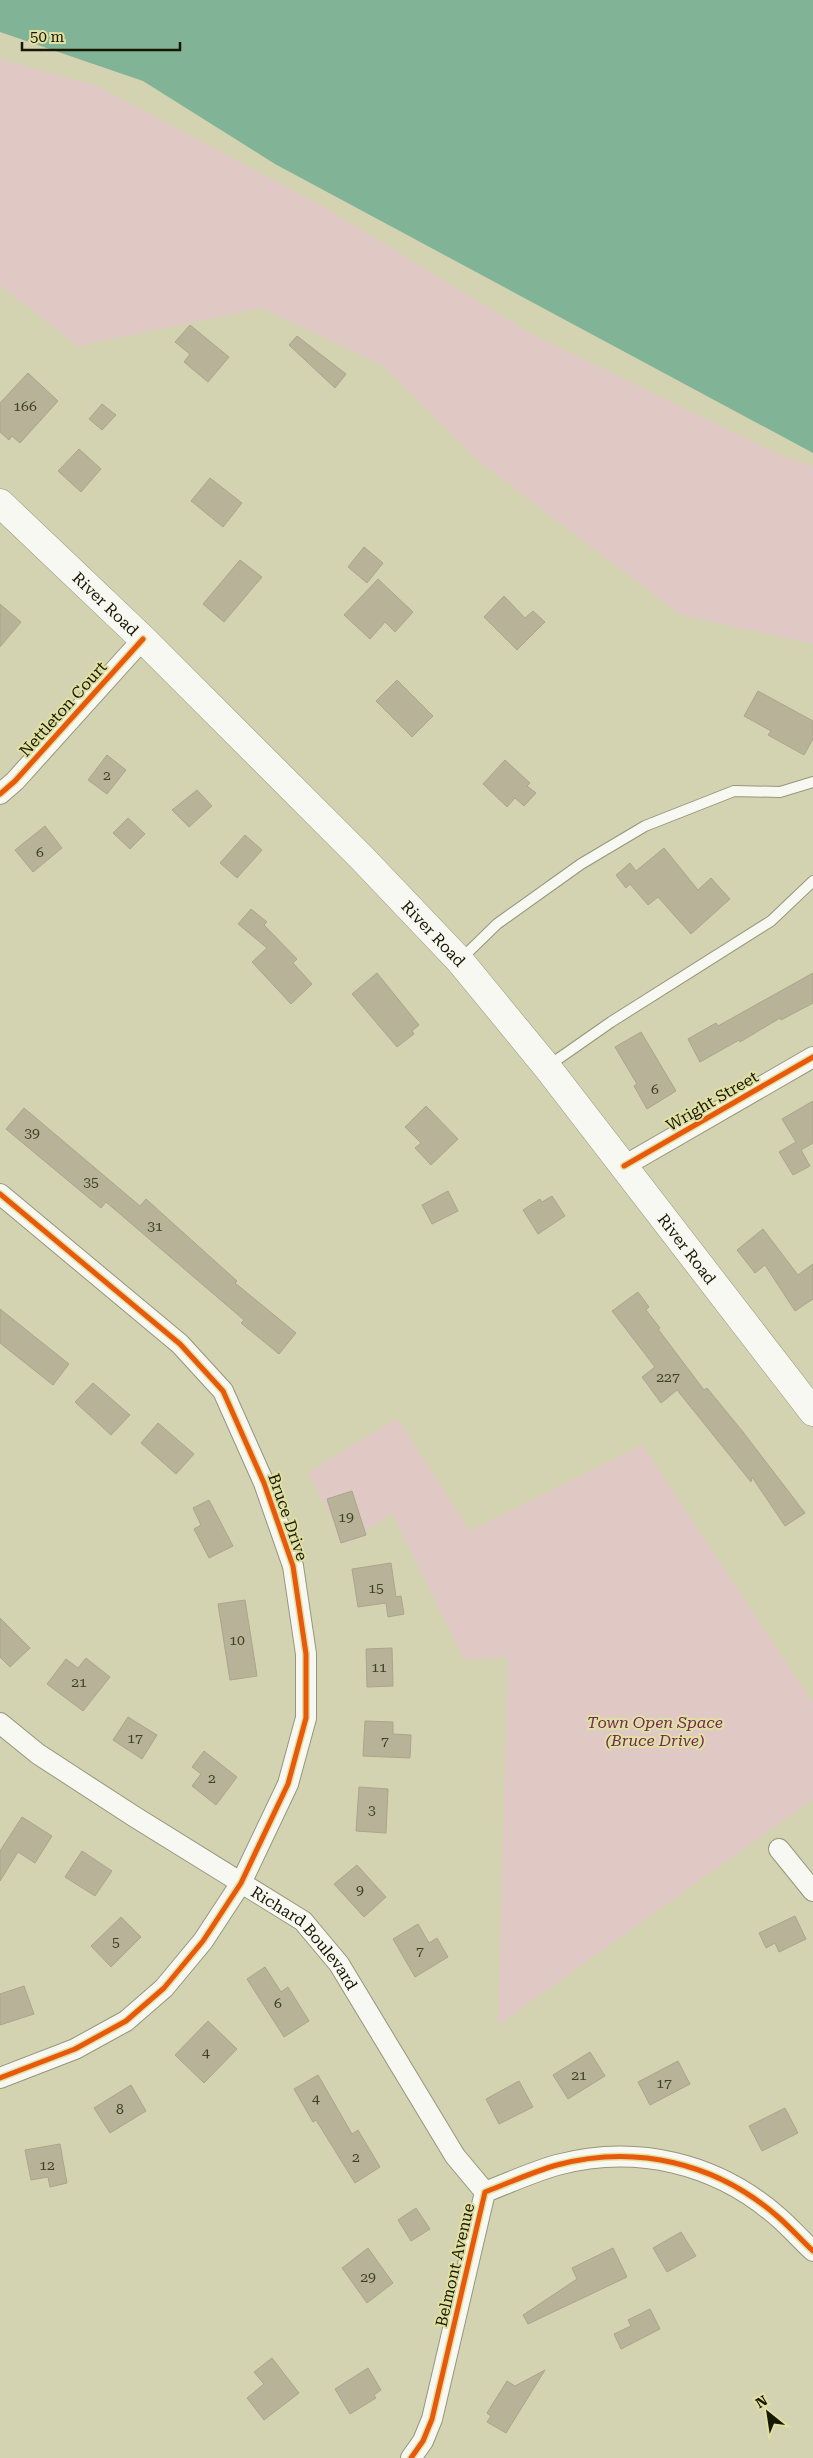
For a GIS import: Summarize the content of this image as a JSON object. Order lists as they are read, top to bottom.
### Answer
{
  "streets": {
    "main road": ["River Road"],
    "street": [
      "Nettleton Court",
      "Wright Street",
      "Bruce Drive",
      "Richard Boulevard",
      "Belmont Avenue"
    ]
  },
  "crossings": [
    ["River Road", "Nettleton Court"],
    ["River Road", "Wright Street"],
    ["Bruce Drive", "Richard Boulevard"],
    ["Richard Boulevard", "Belmont Avenue"]
  ],
  "parks": ["Town Open Space (Bruce Drive)"],
  "house_numbers": [
    "166",
    "2",
    "6",
    "6",
    "39",
    "35",
    "31",
    "227",
    "19",
    "15",
    "10",
    "11",
    "21",
    "17",
    "7",
    "2",
    "3",
    "9",
    "5",
    "7",
    "6",
    "4",
    "21",
    "17",
    "4",
    "8",
    "2",
    "12",
    "29"
  ],
  "scale_bar": "50 m",
  "north": "top left"
}
